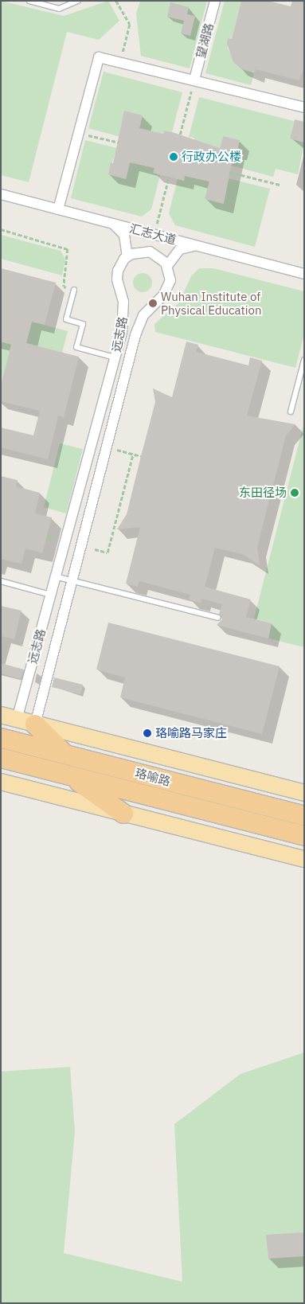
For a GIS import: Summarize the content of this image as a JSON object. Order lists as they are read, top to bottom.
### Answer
{
  "streets": {
    "highway": ["珞喻路"],
    "street": ["望湖路", "汇志大道", "远志路"]
  },
  "places": [
    "行政办公楼",
    "Wuhan Institute of Physical Education",
    "东田径场",
    "珞喻路马家庄"
  ]
}
